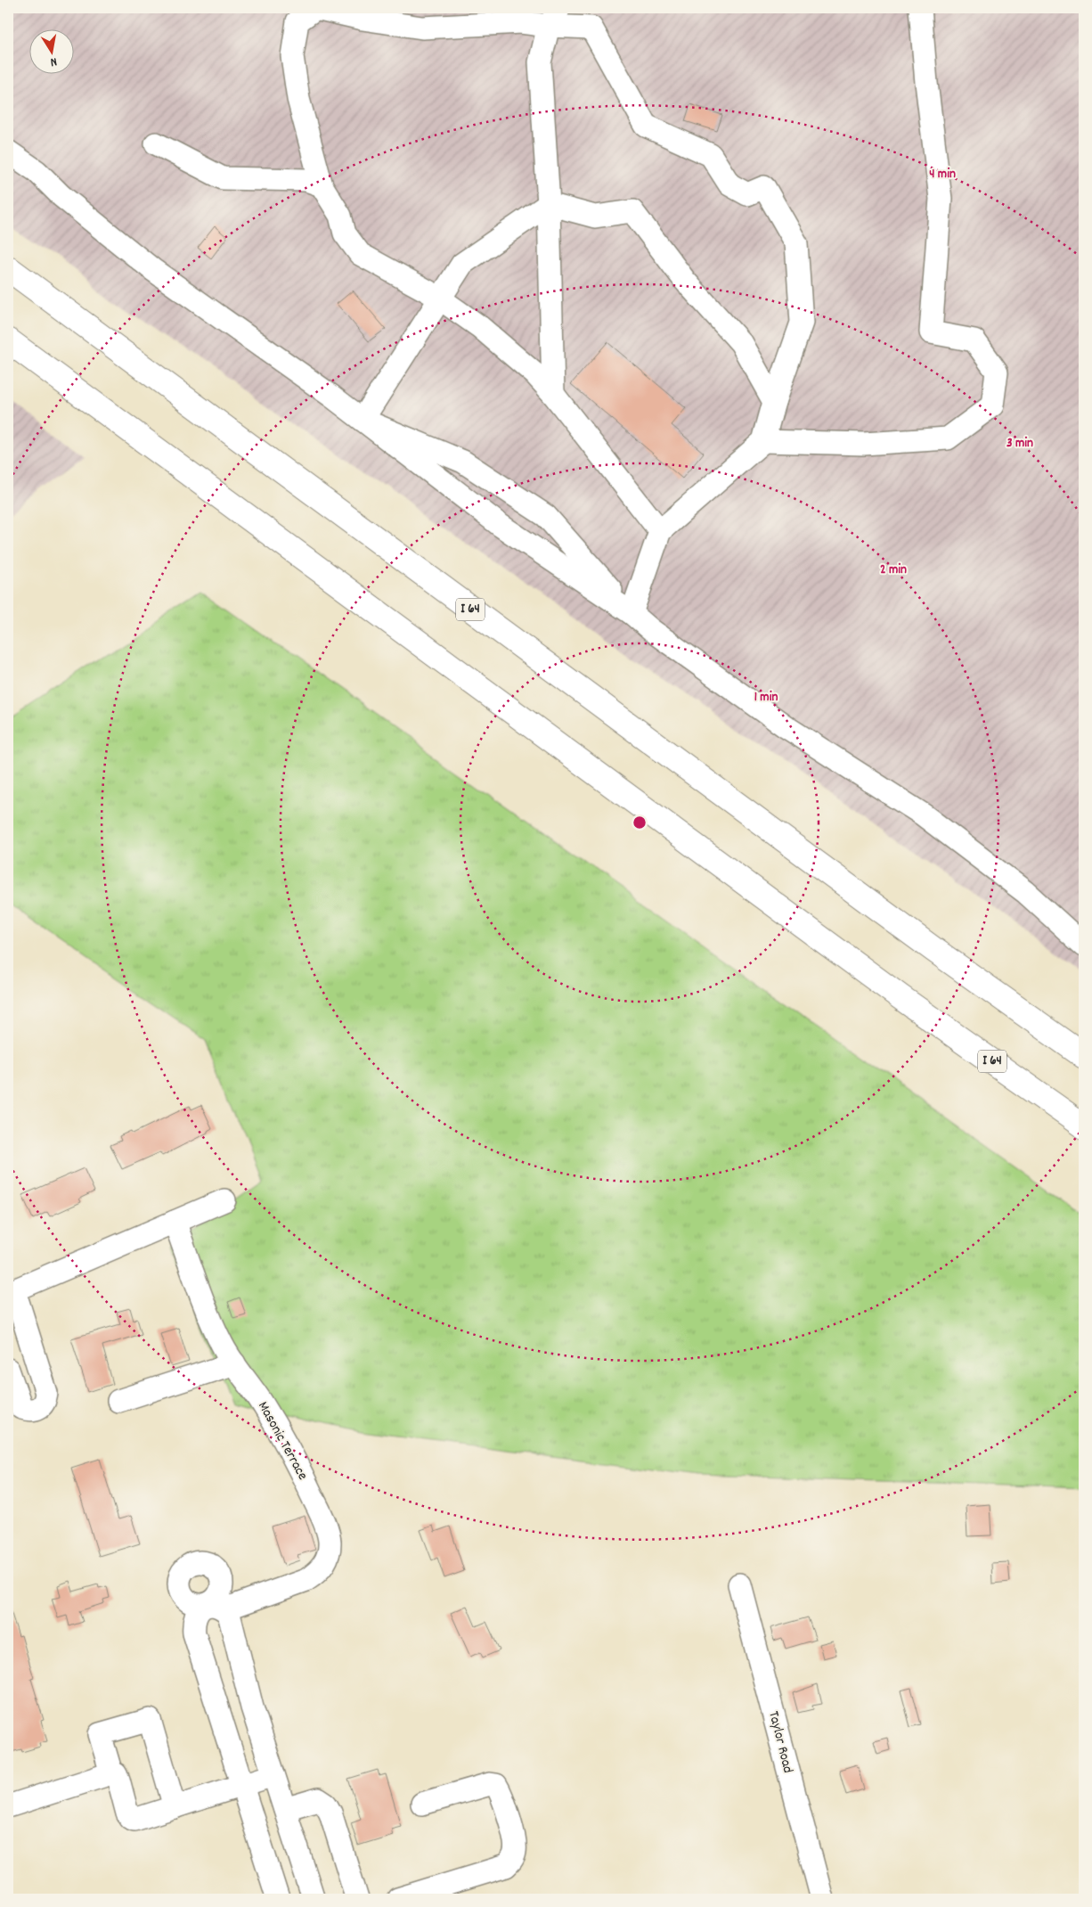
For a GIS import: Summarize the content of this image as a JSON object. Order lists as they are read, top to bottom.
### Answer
{
  "streets": {
    "highway": ["I 64"],
    "street": ["Masonic Terrace", "Taylor Road"]
  },
  "north": "bottom",
  "rings": [
    "4 min",
    "3 min",
    "2 min",
    "1 min"
  ]
}
